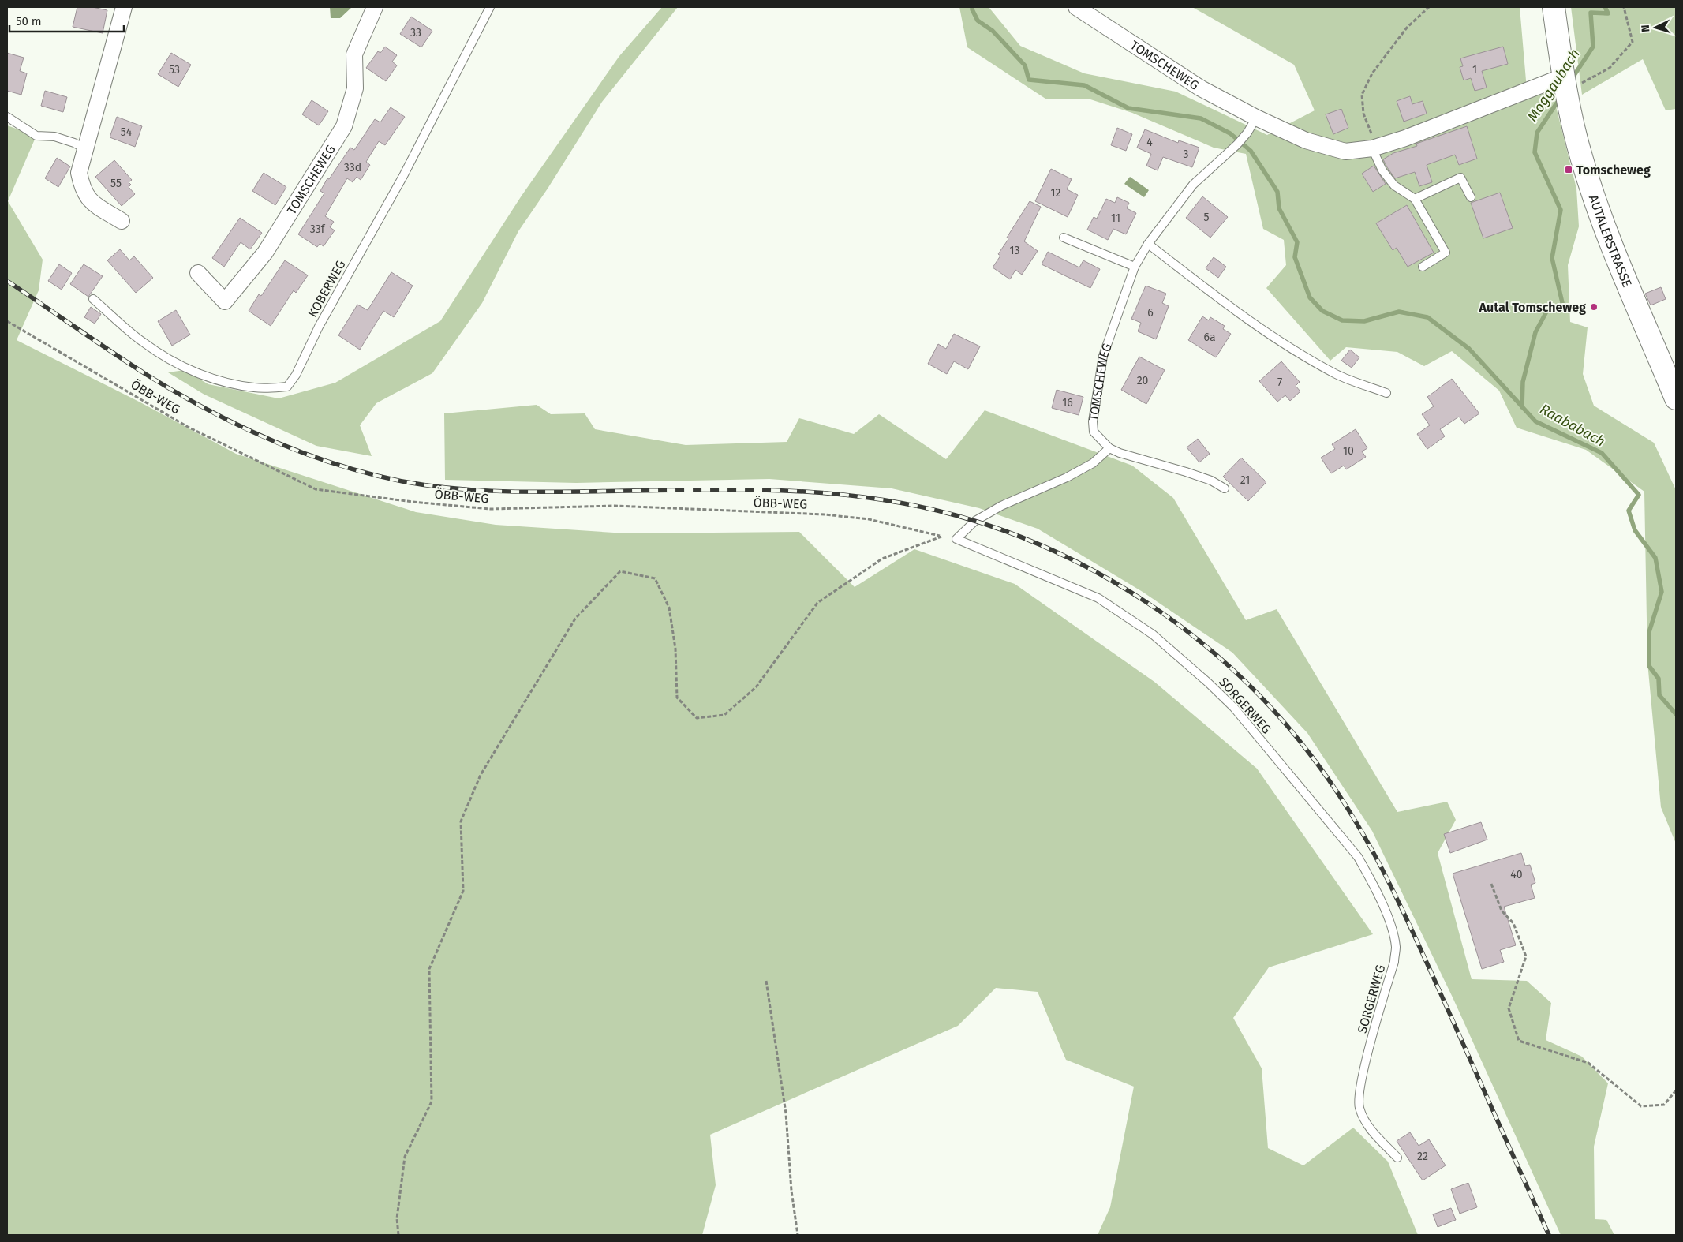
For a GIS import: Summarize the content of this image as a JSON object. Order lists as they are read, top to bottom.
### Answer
{
  "streets": {
    "main road": ["AUTALERSTRASSE"],
    "street": ["TOMSCHEWEG"],
    "lane": ["KOBERWEG", "SORGERWEG"],
    "path": ["ÖBB-WEG"]
  },
  "crossings": [
    ["TOMSCHEWEG", "AUTALERSTRASSE"],
    ["ÖBB-WEG", "SORGERWEG"]
  ],
  "water": ["Moggaubach", "Raababach"],
  "places": {
    "transit": ["Tomscheweg"],
    "other": ["Autal Tomscheweg"]
  },
  "house_numbers": [
    "33",
    "53",
    "1",
    "54",
    "4",
    "3",
    "33d",
    "55",
    "12",
    "5",
    "11",
    "33f",
    "13",
    "6",
    "6a",
    "20",
    "7",
    "16",
    "10",
    "21",
    "40",
    "22"
  ],
  "scale_bar": "50 m",
  "north": "left"
}
